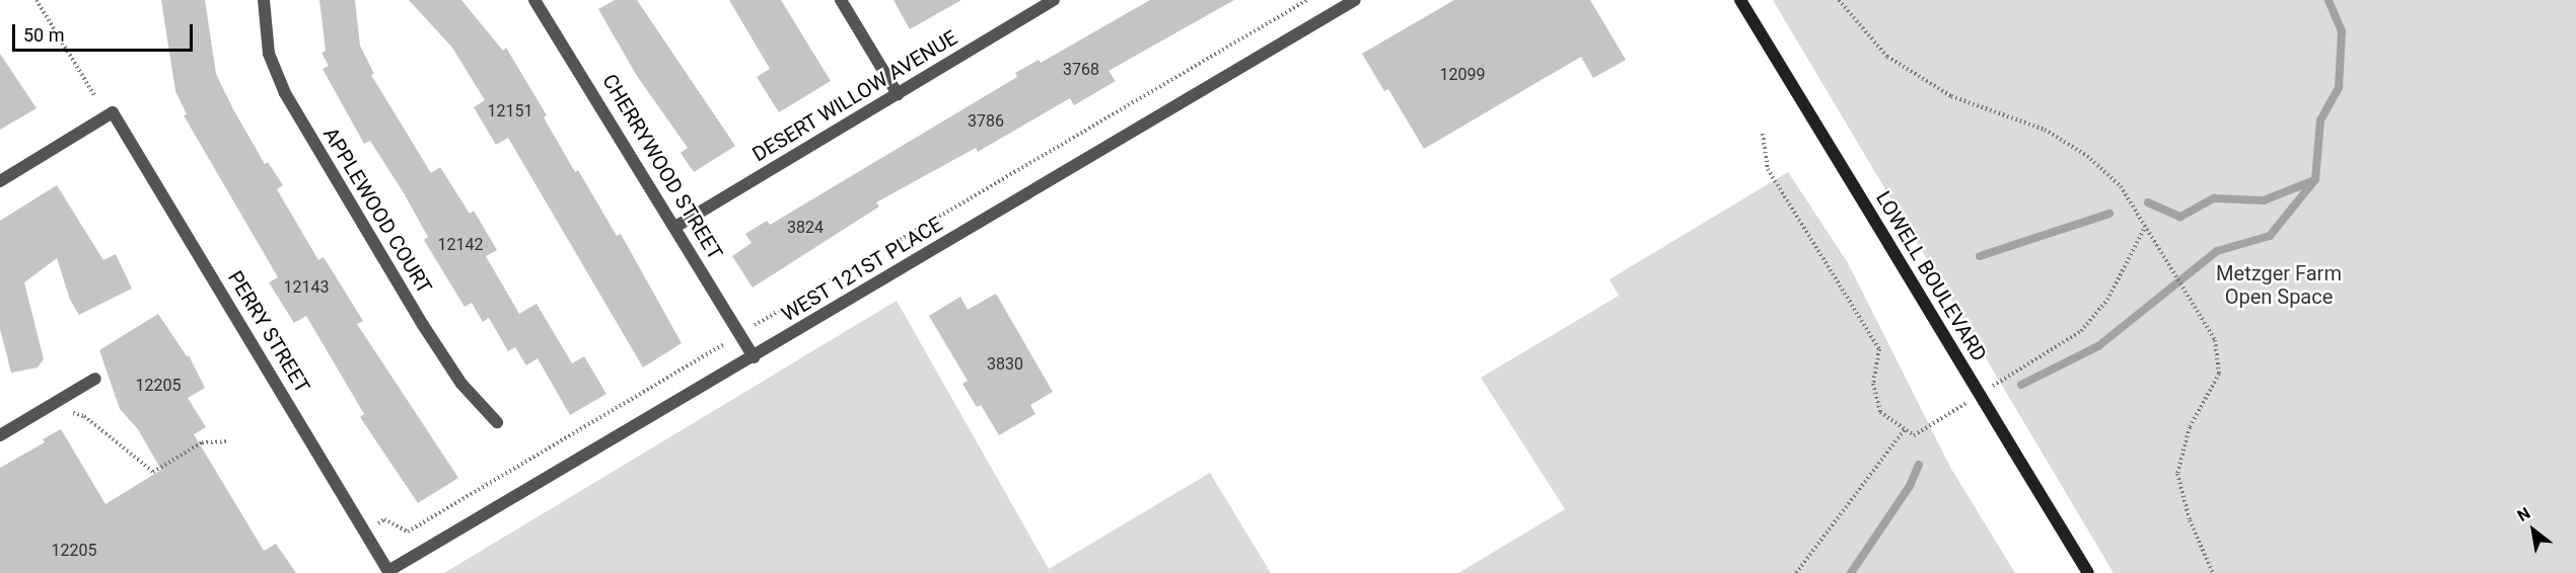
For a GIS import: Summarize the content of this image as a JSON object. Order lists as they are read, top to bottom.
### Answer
{
  "streets": {
    "main road": ["LOWELL BOULEVARD"],
    "street": [
      "DESERT WILLOW AVENUE",
      "CHERRYWOOD STREET",
      "APPLEWOOD COURT",
      "WEST 121ST PLACE",
      "PERRY STREET"
    ]
  },
  "crossings": [
    ["DESERT WILLOW AVENUE", "CHERRYWOOD STREET"],
    ["CHERRYWOOD STREET", "WEST 121ST PLACE"],
    ["WEST 121ST PLACE", "PERRY STREET"]
  ],
  "parks": ["Metzger Farm Open Space"],
  "house_numbers": [
    "3768",
    "12099",
    "12151",
    "3786",
    "3824",
    "12142",
    "12143",
    "3830",
    "12205",
    "12205"
  ],
  "scale_bar": "50 m",
  "north": "top left"
}
